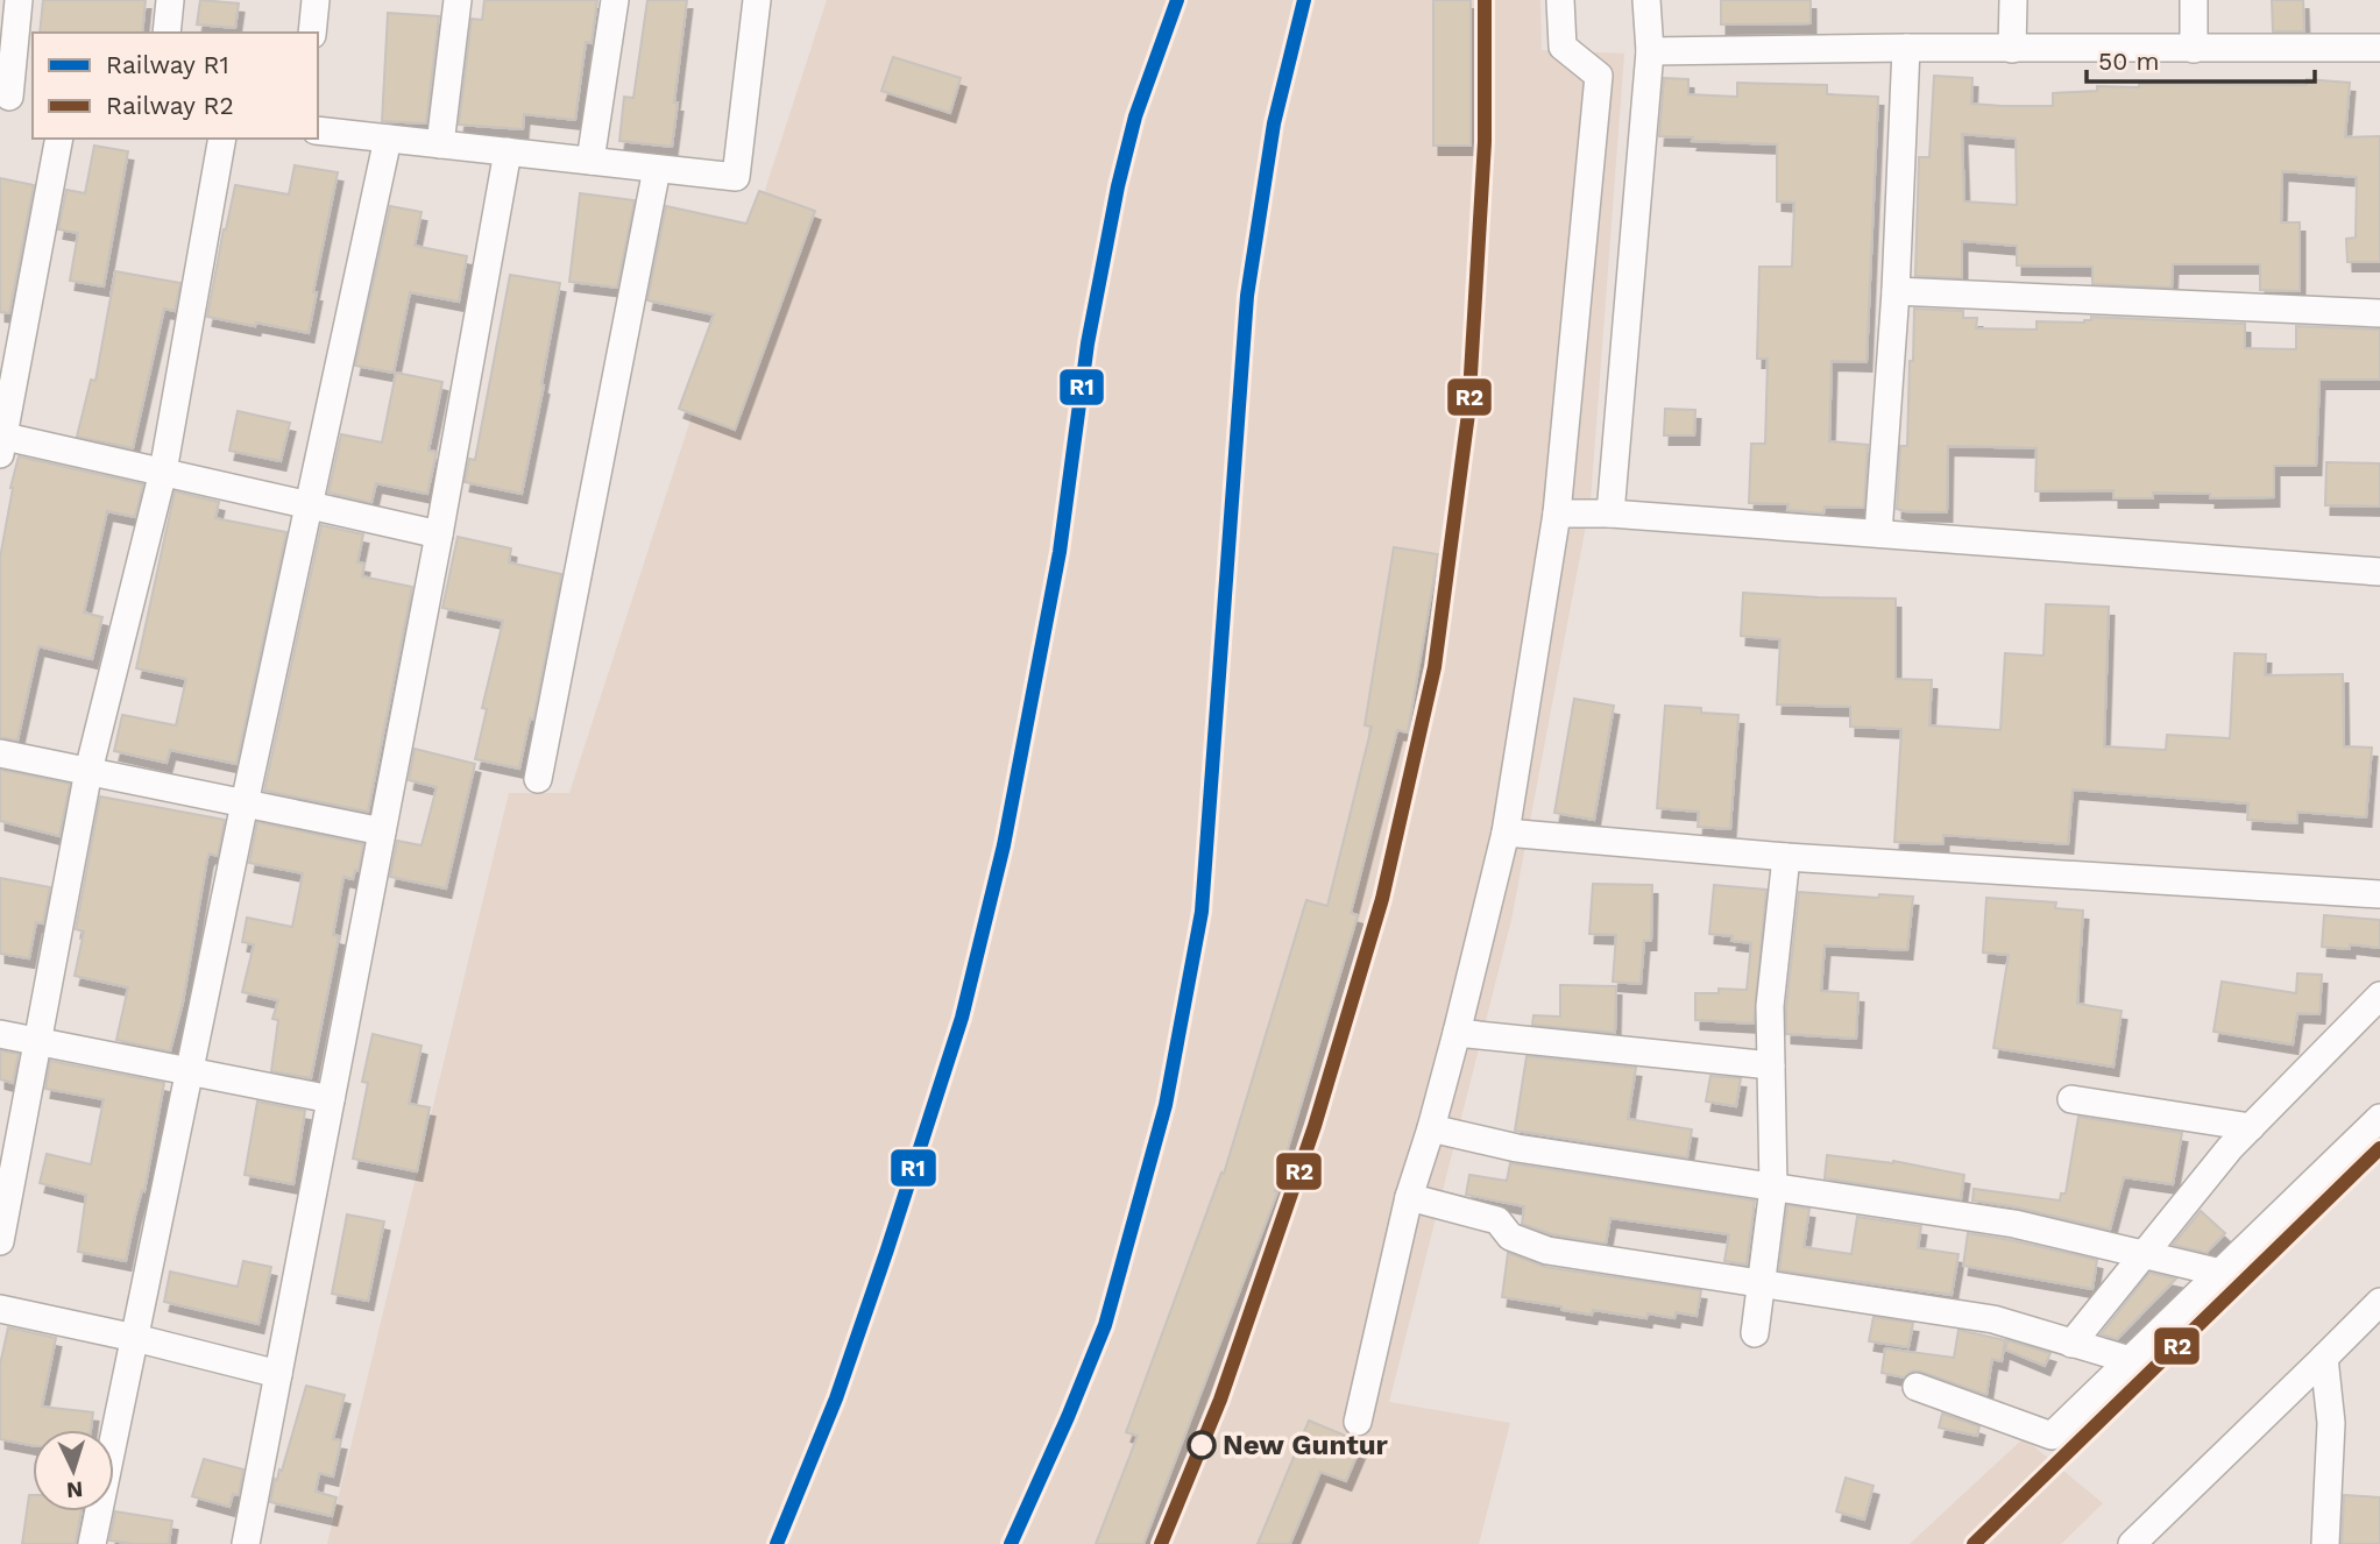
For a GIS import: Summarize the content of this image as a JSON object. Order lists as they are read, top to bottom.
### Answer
{
  "places": ["New Guntur"],
  "lines": ["rail line R1", "rail line R2"],
  "legend": ["Railway R1", "Railway R2"],
  "scale_bar": "50 m",
  "north": "bottom"
}
